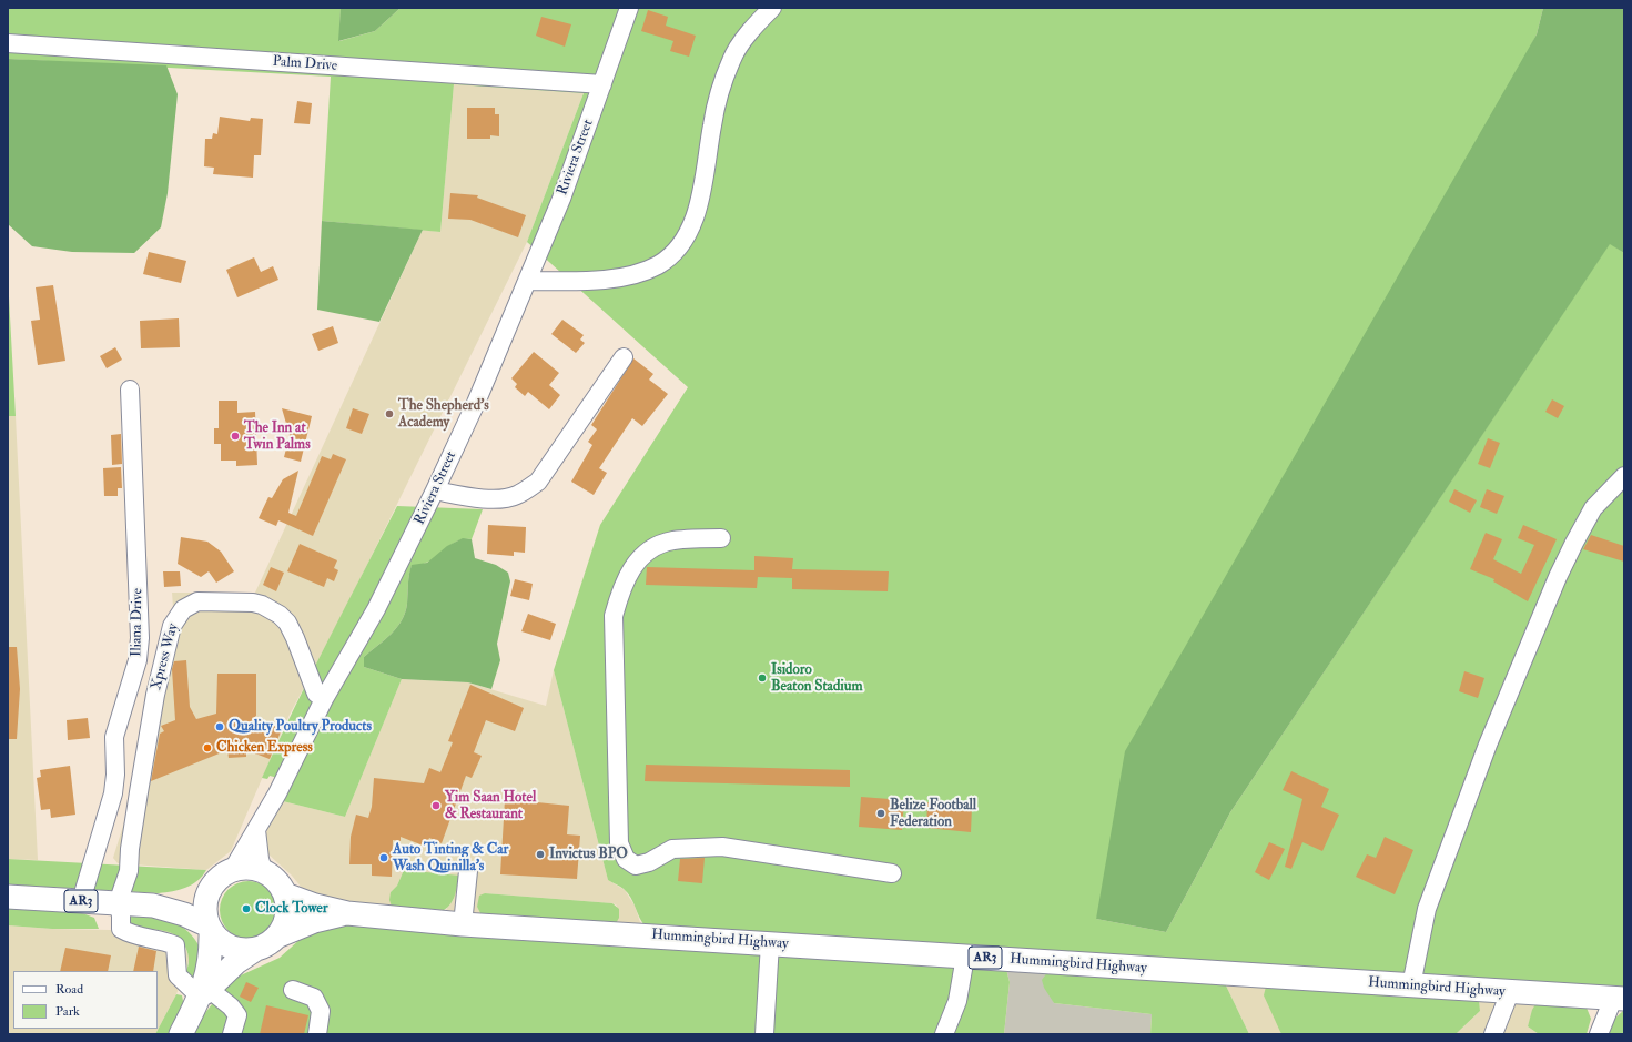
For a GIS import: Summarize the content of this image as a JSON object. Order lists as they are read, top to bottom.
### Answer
{
  "streets": {
    "main road": ["AR3", "Hummingbird Highway"],
    "street": [
      "Palm Drive",
      "Riviera Street",
      "Iliana Drive",
      "Xpress Way"
    ]
  },
  "crossings": [
    ["Palm Drive", "Riviera Street"],
    ["Riviera Street", "Xpress Way"],
    ["Riviera Street", "AR3"],
    ["Riviera Street", "Hummingbird Highway"],
    ["Iliana Drive", "AR3"],
    ["Xpress Way", "AR3"],
    ["AR3", "Hummingbird Highway"]
  ],
  "places": [
    "The Shepherd’s Academy",
    "The Inn at Twin Palms",
    "Isidoro Beaton Stadium",
    "Quality Poultry Products",
    "Chicken Express",
    "Yim Saan Hotel & Restaurant",
    "Belize Football Federation",
    "Invictus BPO",
    "Auto Tinting & Car Wash Quinilla's",
    "Clock Tower"
  ],
  "legend": ["Road", "Park"]
}
